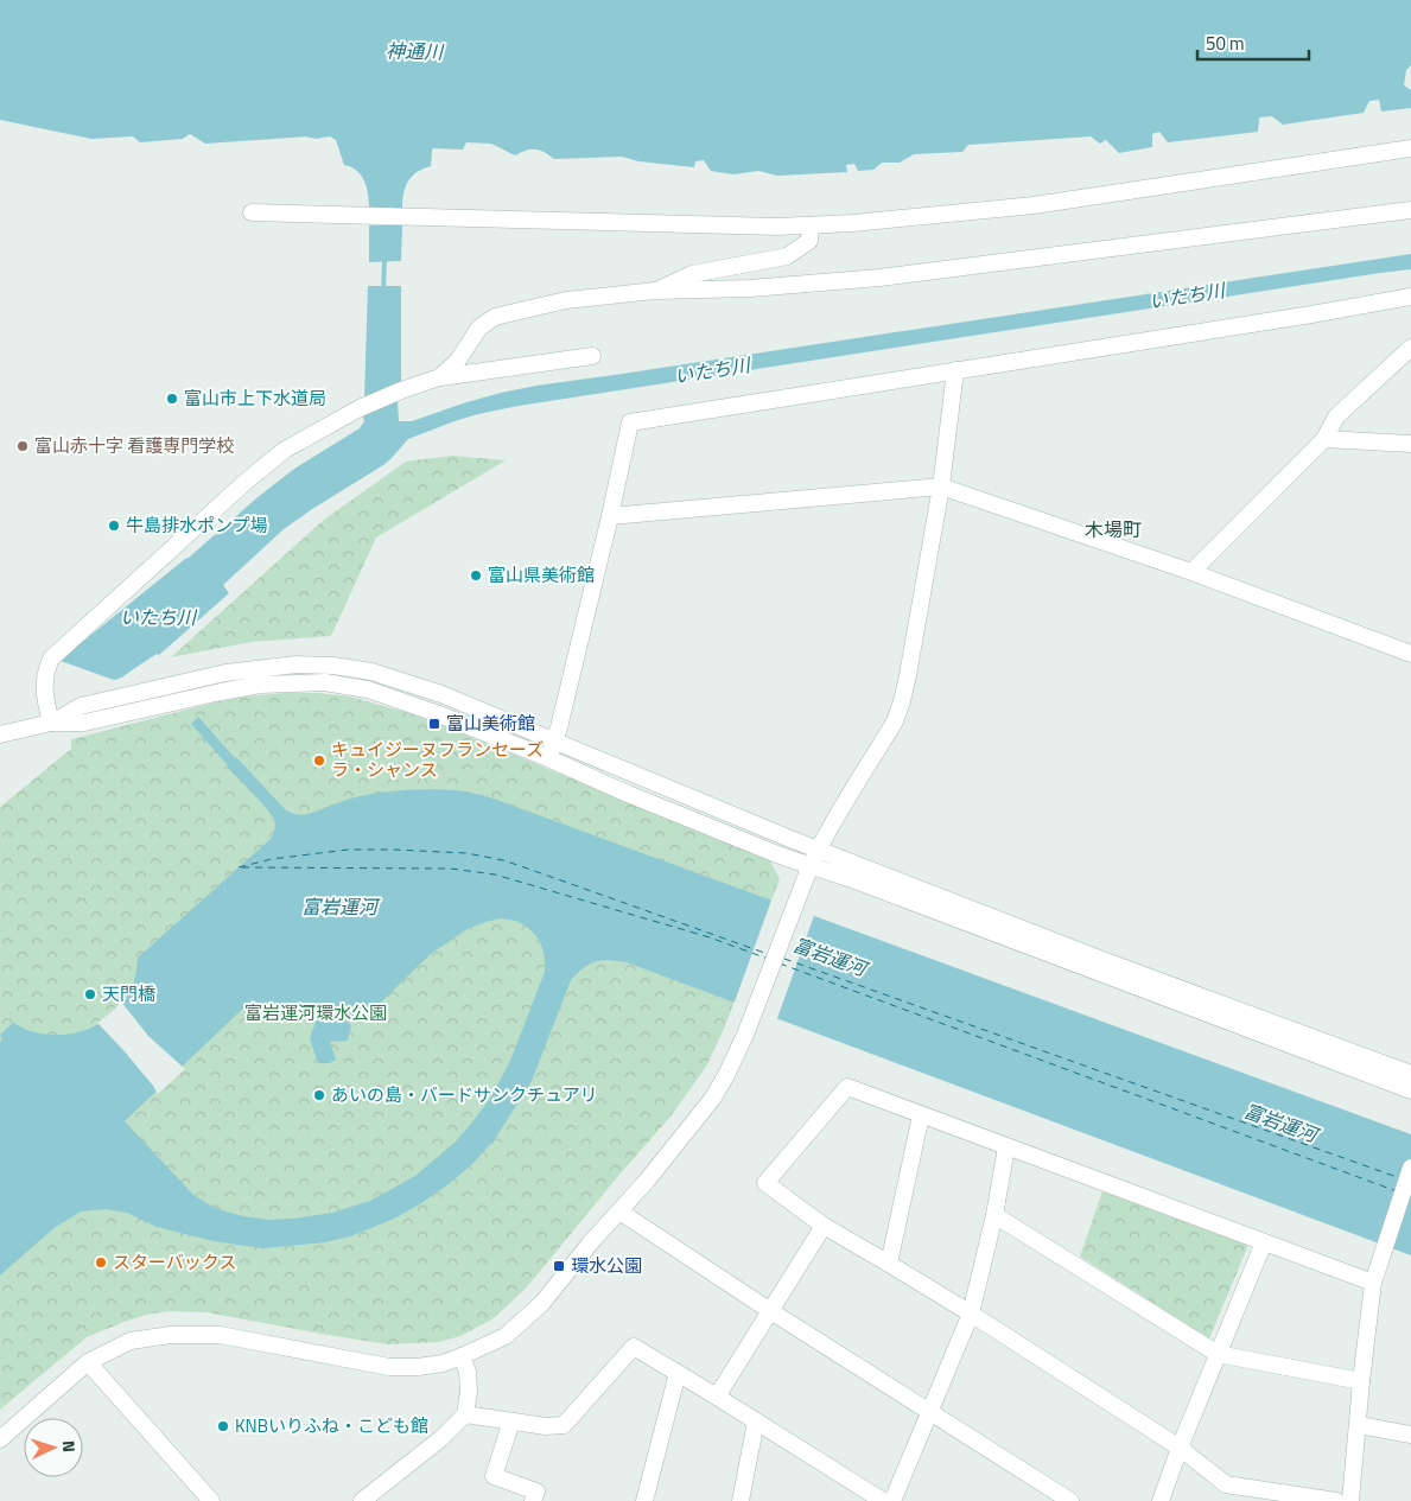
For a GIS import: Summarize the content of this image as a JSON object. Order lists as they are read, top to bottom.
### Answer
{
  "districts": ["木場町"],
  "water": ["神通川", "いたち川", "富岩運河"],
  "parks": ["富岩運河環水公園"],
  "places": {
    "other": [
      "富山市上下水道局",
      "富山赤十字 看護専門学校",
      "牛島排水ポンプ場",
      "富山県美術館",
      "キュイジーヌフランセーズ ラ・シャンス",
      "天門橋",
      "あいの島・バードサンクチュアリ",
      "スターバックス",
      "KNBいりふね・こども館"
    ],
    "transit": ["富山美術館", "環水公園"]
  },
  "scale_bar": "50 m",
  "north": "right"
}
